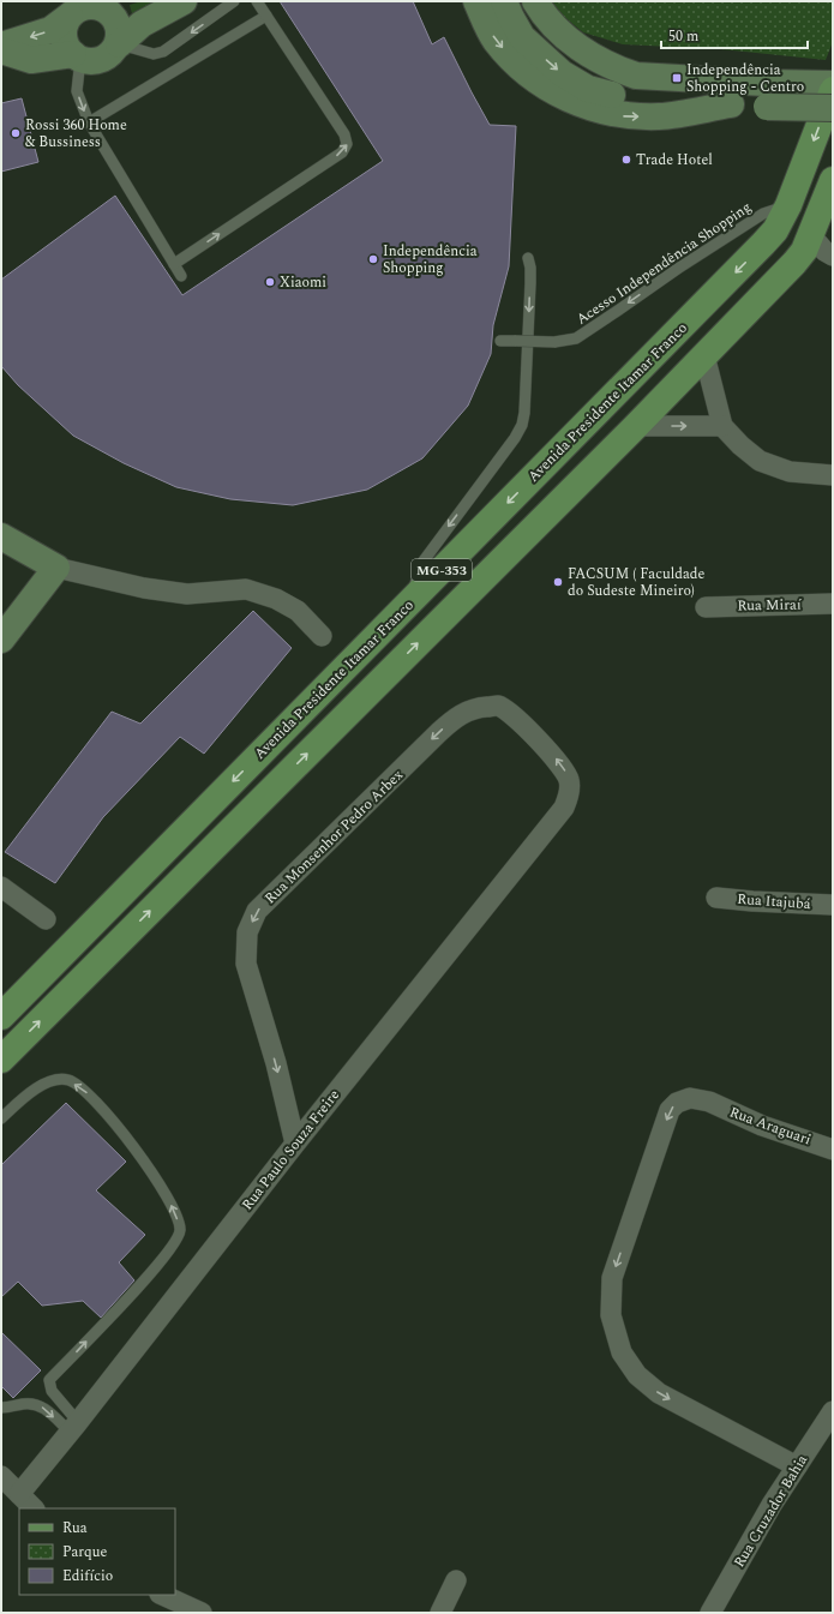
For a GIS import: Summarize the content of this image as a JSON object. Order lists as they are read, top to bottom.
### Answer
{
  "streets": {
    "main road": ["Avenida Presidente Itamar Franco", "MG-353"],
    "street": [
      "Rua Miraí",
      "Rua Monsenhor Pedro Arbex",
      "Rua Itajubá",
      "Rua Araguari",
      "Rua Paulo Souza Freire",
      "Rua Cruzador Bahia"
    ],
    "lane": ["Acesso Independência Shopping"]
  },
  "crossings": [
    ["Acesso Independência Shopping", "Avenida Presidente Itamar Franco"],
    ["Rua Monsenhor Pedro Arbex", "Rua Paulo Souza Freire"],
    ["Rua Araguari", "Rua Cruzador Bahia"]
  ],
  "one_way": ["Acesso Independência Shopping"],
  "places": {
    "transit": ["Independência Shopping - Centro"],
    "other": [
      "Rossi 360 Home & Bussiness",
      "Trade Hotel",
      "Independência Shopping",
      "Xiaomi",
      "FACSUM ( Faculdade do Sudeste Mineiro)"
    ]
  },
  "legend": ["Rua", "Parque", "Edifício"],
  "scale_bar": "50 m"
}
